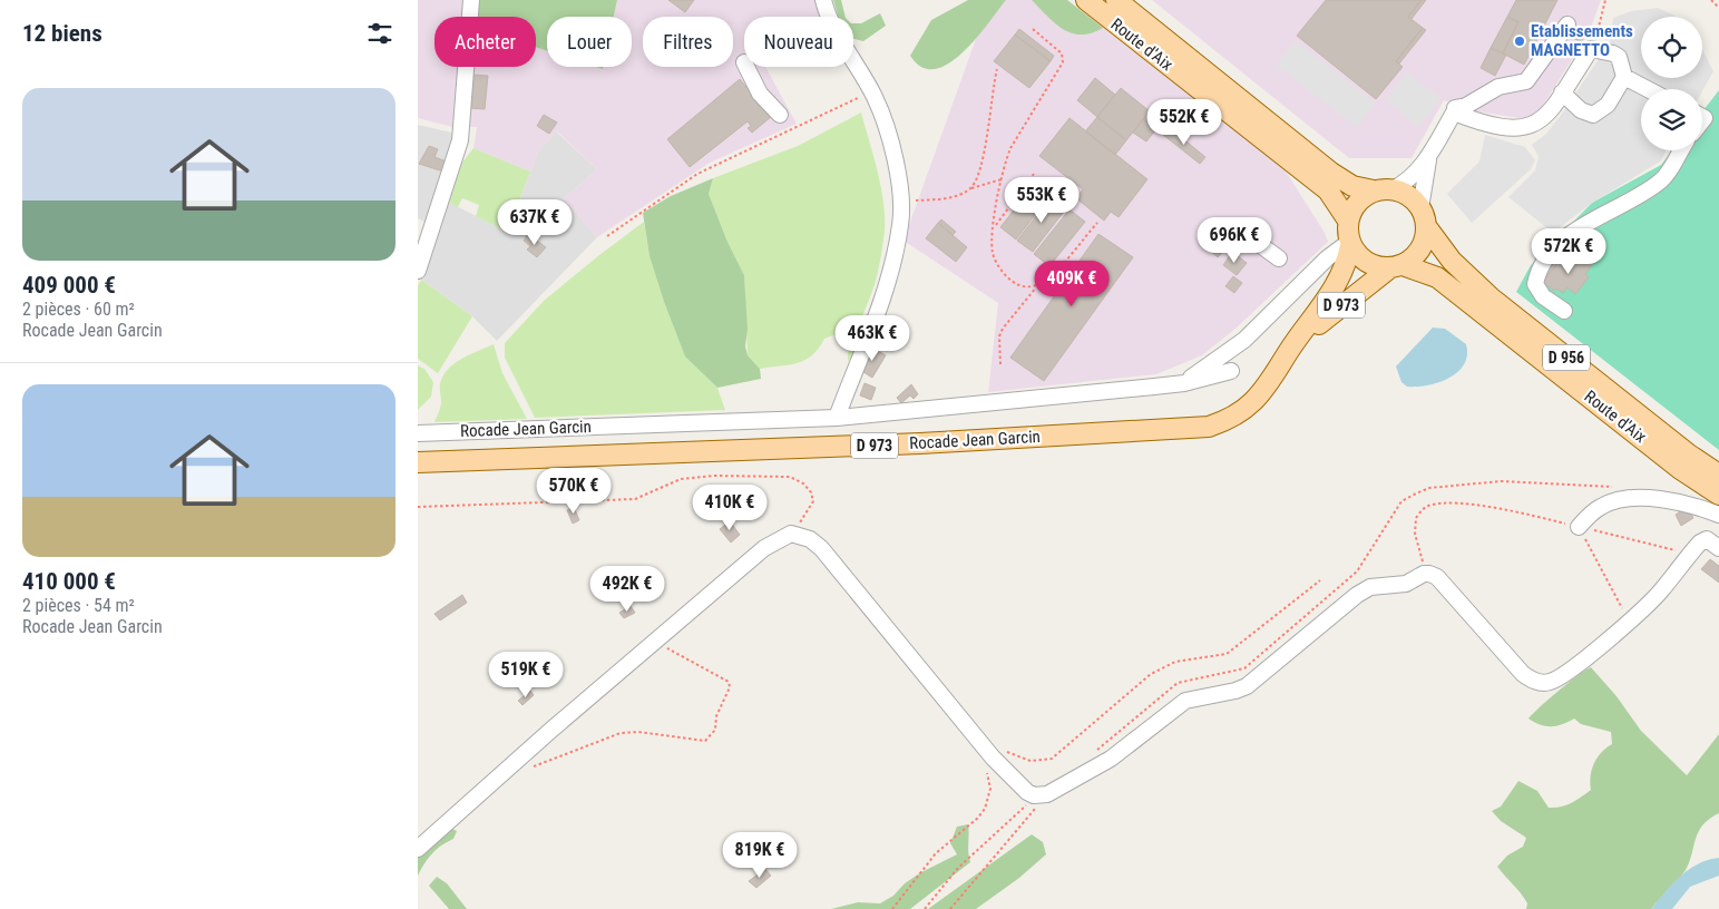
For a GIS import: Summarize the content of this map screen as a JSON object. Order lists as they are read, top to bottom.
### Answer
{
  "streets": {
    "main road": [
      "Route d'Aix",
      "D 973",
      "D 956",
      "Rocade Jean Garcin"
    ]
  },
  "crossings": [
    ["Route d'Aix", "Rocade Jean Garcin"]
  ],
  "places": ["Etablissements MAGNETTO"],
  "page": {
    "heading": "12 biens",
    "chip": [
      "Acheter",
      "Louer",
      "Filtres",
      "Nouveau"
    ],
    "list": [
      {
        "name": "409 000 €",
        "note": "2 pièces · 60 m² · Rocade Jean Garcin"
      },
      {
        "name": "410 000 €",
        "note": "2 pièces · 54 m² · Rocade Jean Garcin"
      }
    ],
    "price": [
      "552K €",
      "553K €",
      "637K €",
      "696K €",
      "572K €",
      "409K €",
      "463K €",
      "570K €",
      "410K €",
      "492K €",
      "519K €",
      "819K €"
    ]
  }
}
